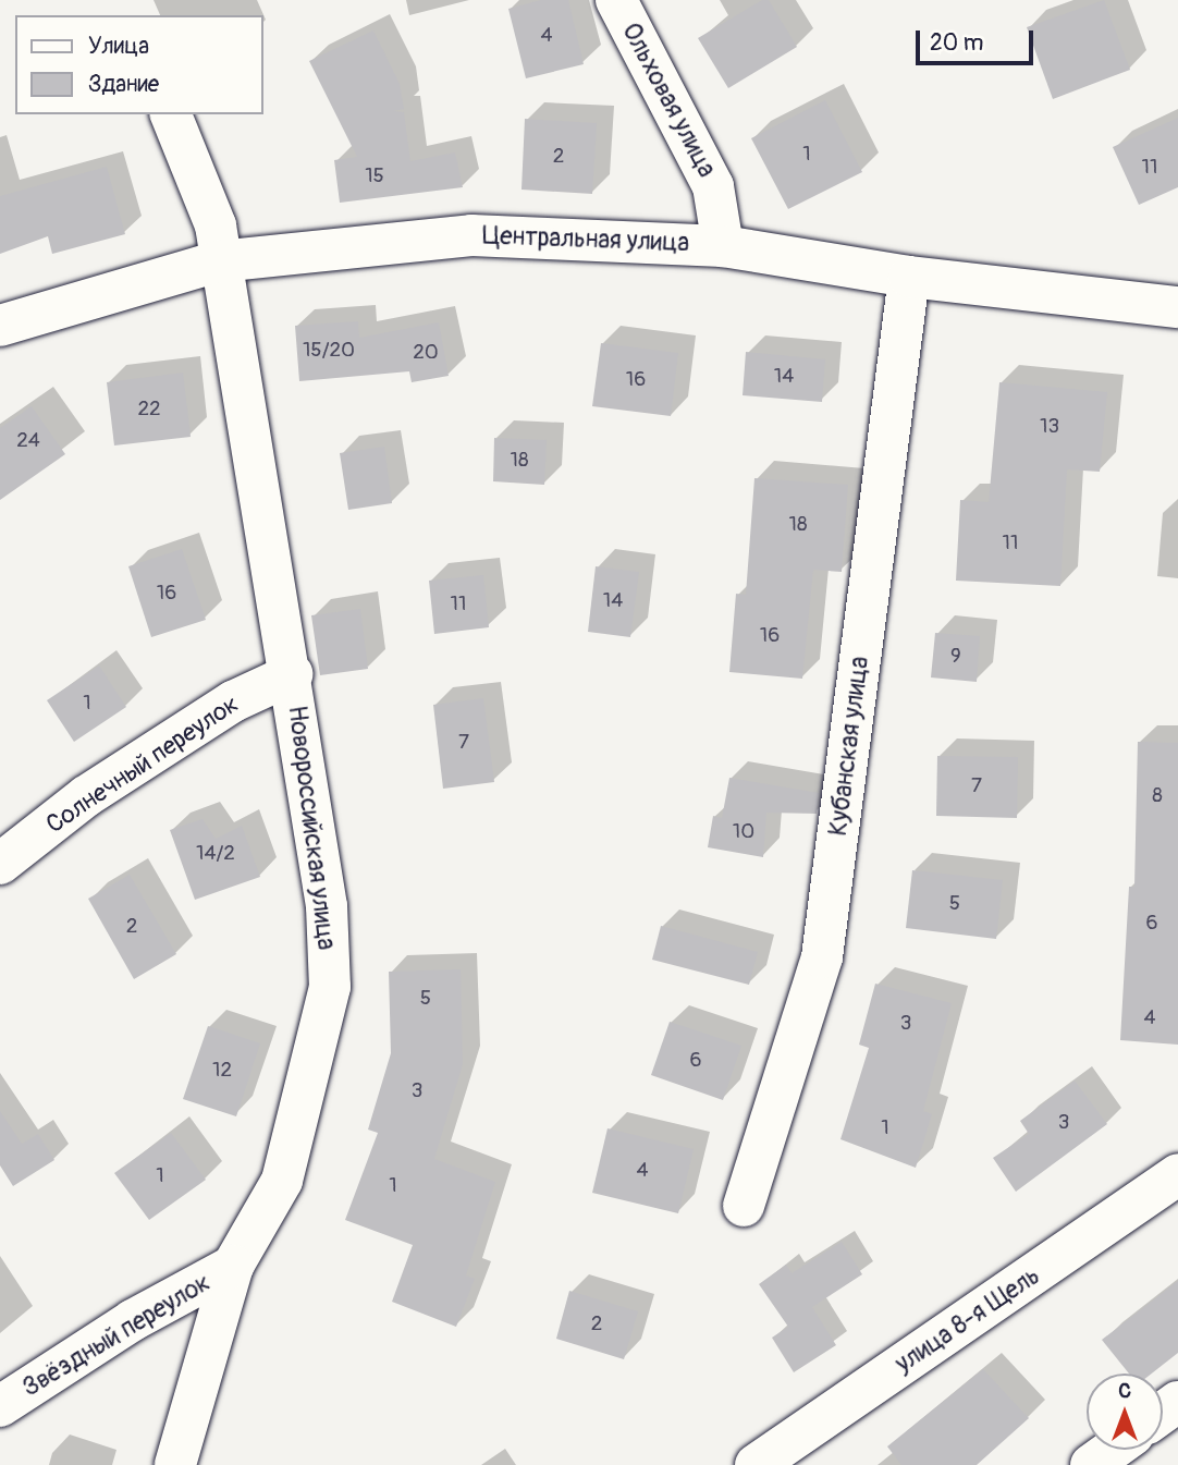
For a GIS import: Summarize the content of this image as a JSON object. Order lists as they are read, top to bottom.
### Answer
{
  "streets": {
    "street": [
      "Ольховая улица",
      "Центральная улица",
      "Кубанская улица",
      "Солнечный переулок",
      "Новороссийская улица",
      "улица 8-я Щель",
      "Звёздный переулок"
    ]
  },
  "crossings": [
    ["Ольховая улица", "Центральная улица"],
    ["Центральная улица", "Кубанская улица"],
    ["Центральная улица", "Новороссийская улица"],
    ["Солнечный переулок", "Новороссийская улица"],
    ["Новороссийская улица", "Звёздный переулок"]
  ],
  "house_numbers": [
    "4",
    "1",
    "2",
    "11",
    "15",
    "15/20",
    "20",
    "14",
    "16",
    "22",
    "13",
    "24",
    "18",
    "18",
    "11",
    "16",
    "14",
    "11",
    "16",
    "9",
    "1",
    "7",
    "7",
    "8",
    "10",
    "14/2",
    "5",
    "6",
    "2",
    "5",
    "4",
    "3",
    "6",
    "12",
    "3",
    "3",
    "1",
    "4",
    "1",
    "1",
    "2"
  ],
  "legend": ["Улица", "Здание"],
  "scale_bar": "20 m",
  "north": "top"
}
